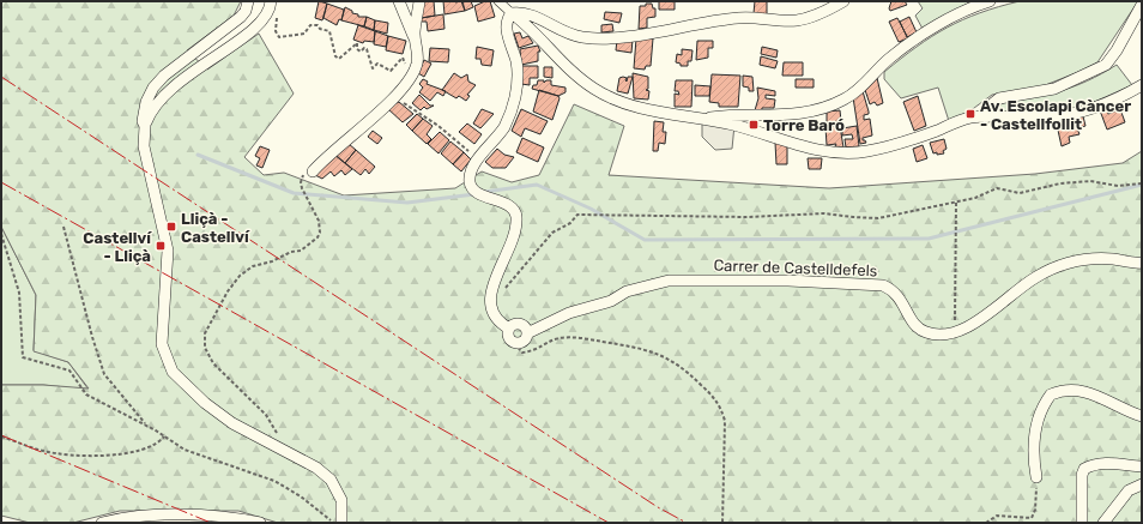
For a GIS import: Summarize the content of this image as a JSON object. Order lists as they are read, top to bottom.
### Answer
{
  "streets": {
    "street": ["Carrer de Castelldefels"]
  },
  "places": {
    "transit": [
      "Av. Escolapi Càncer - Castellfollit",
      "Torre Baró",
      "Lliçà - Castellví",
      "Castellví - Lliçà"
    ]
  }
}
